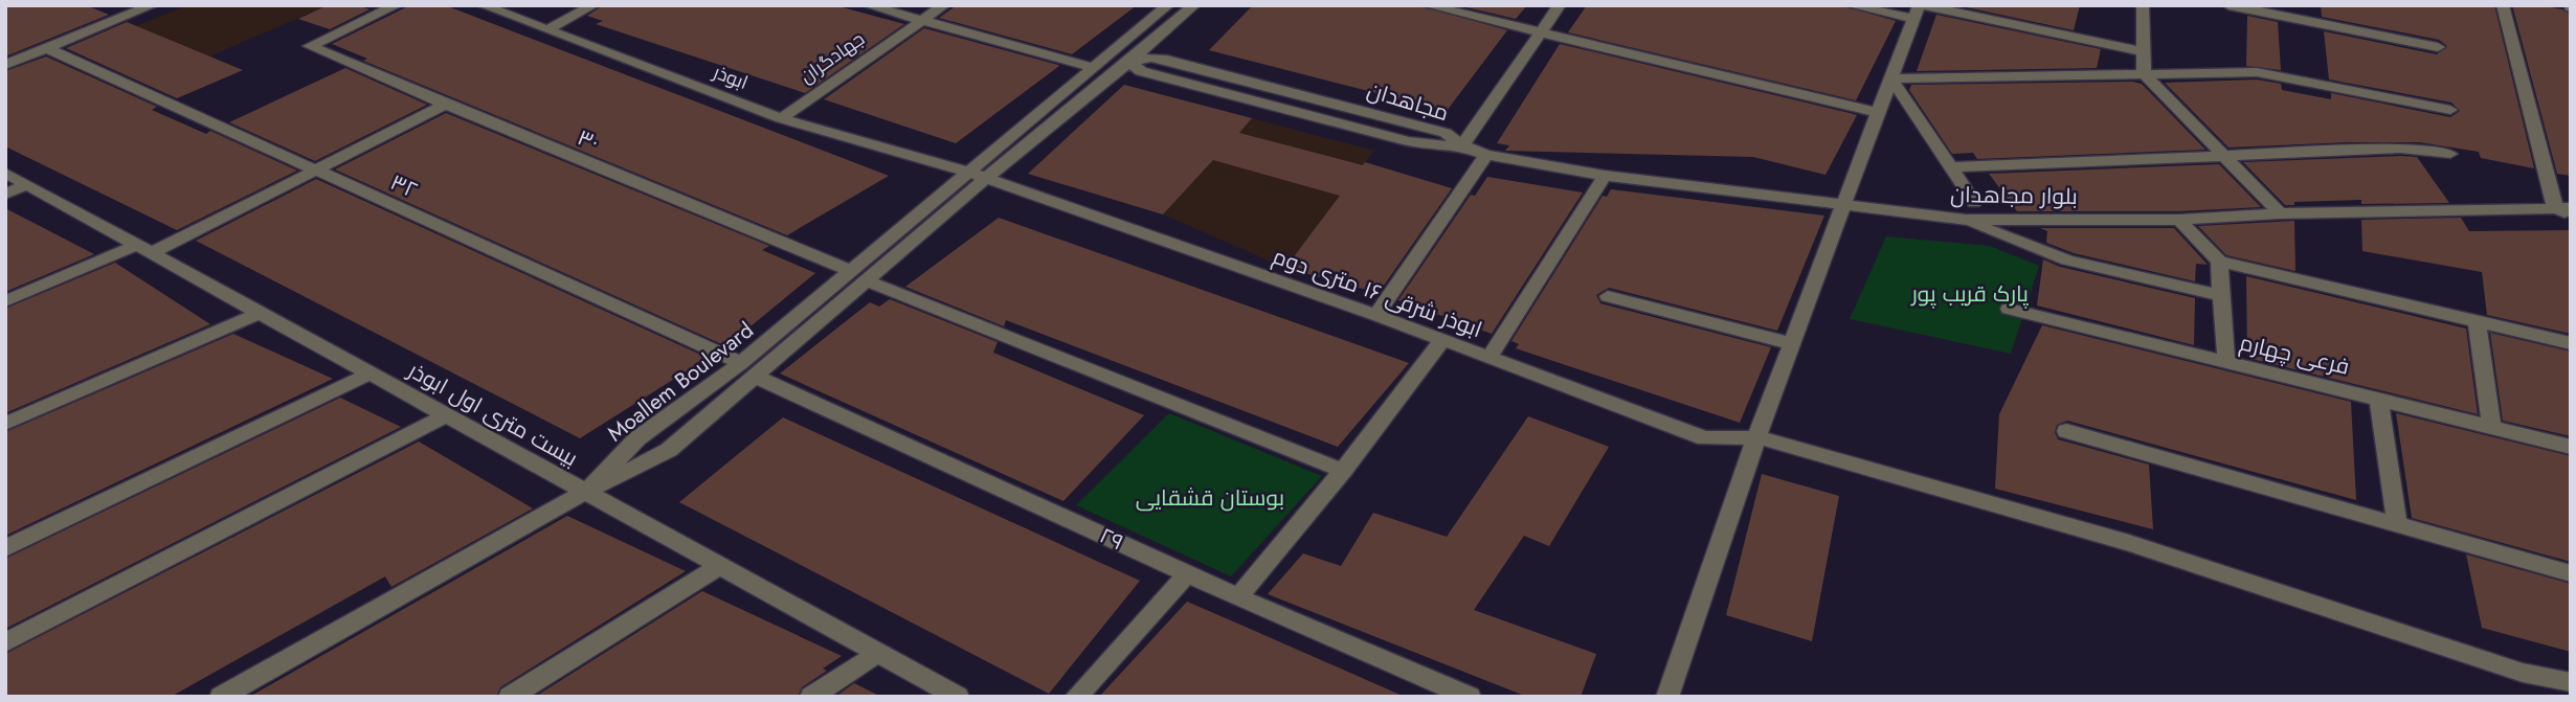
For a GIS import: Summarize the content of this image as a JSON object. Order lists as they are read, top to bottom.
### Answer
{
  "streets": {
    "street": [
      "جهادگران",
      "ابوذر",
      "مجاهدان",
      "۳۰",
      "۳۲",
      "بلوار مجاهدان",
      "ابوذر شرقی ۱۶ متری دوم",
      "فرعی چهارم",
      "Moallem Boulevard",
      "بیست متری اول ابوذر",
      "۲۹"
    ]
  },
  "crossings": [
    ["جهادگران", "ابوذر"],
    ["ابوذر", "ابوذر شرقی ۱۶ متری دوم"],
    ["ابوذر", "Moallem Boulevard"],
    ["مجاهدان", "بلوار مجاهدان"],
    ["مجاهدان", "Moallem Boulevard"],
    ["۳۰", "Moallem Boulevard"],
    ["۳۲", "Moallem Boulevard"],
    ["۳۲", "۲۹"],
    ["ابوذر شرقی ۱۶ متری دوم", "Moallem Boulevard"],
    ["Moallem Boulevard", "بیست متری اول ابوذر"],
    ["Moallem Boulevard", "۲۹"]
  ],
  "parks": ["پارک قریب پور", "بوستان قشقایی"]
}
